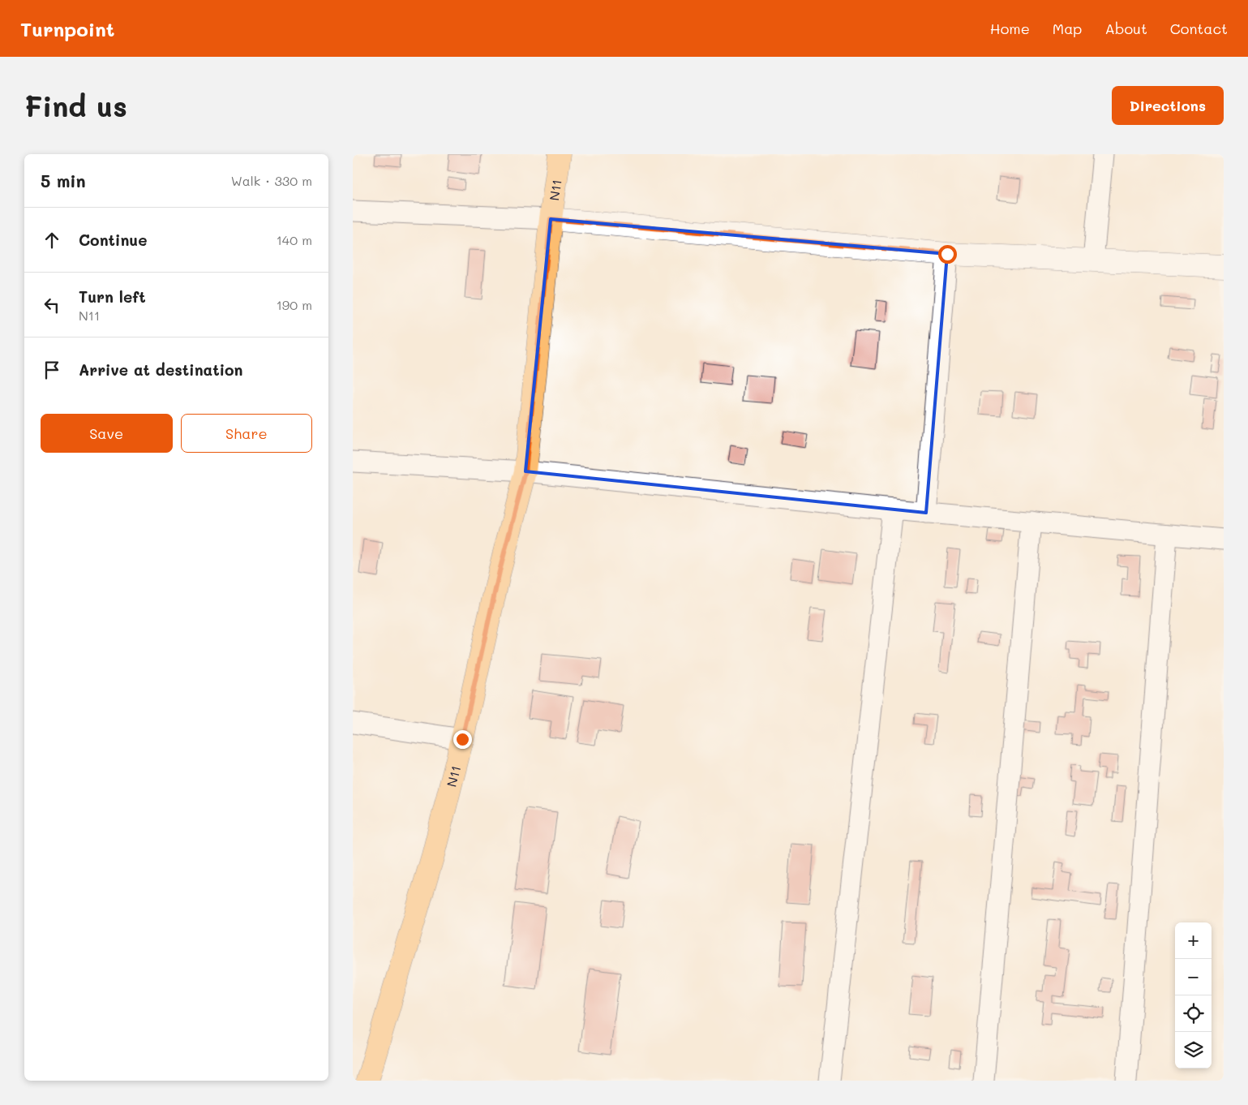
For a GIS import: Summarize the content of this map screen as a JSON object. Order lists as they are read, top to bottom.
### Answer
{
  "streets": {
    "main road": ["N11"]
  },
  "page": {
    "header": "Turnpoint",
    "nav": [
      "Home",
      "Map",
      "About",
      "Contact"
    ],
    "buttons": [
      "Directions",
      ["Save", "Share"]
    ],
    "title": "Find us",
    "heading": ["5 min", "Walk · 330 m"],
    "list": [
      ["Continue", "140 m"],
      ["Turn left", "N11", "190 m"],
      "Arrive at destination"
    ],
    "map_buttons": ["+", "−"]
  }
}
